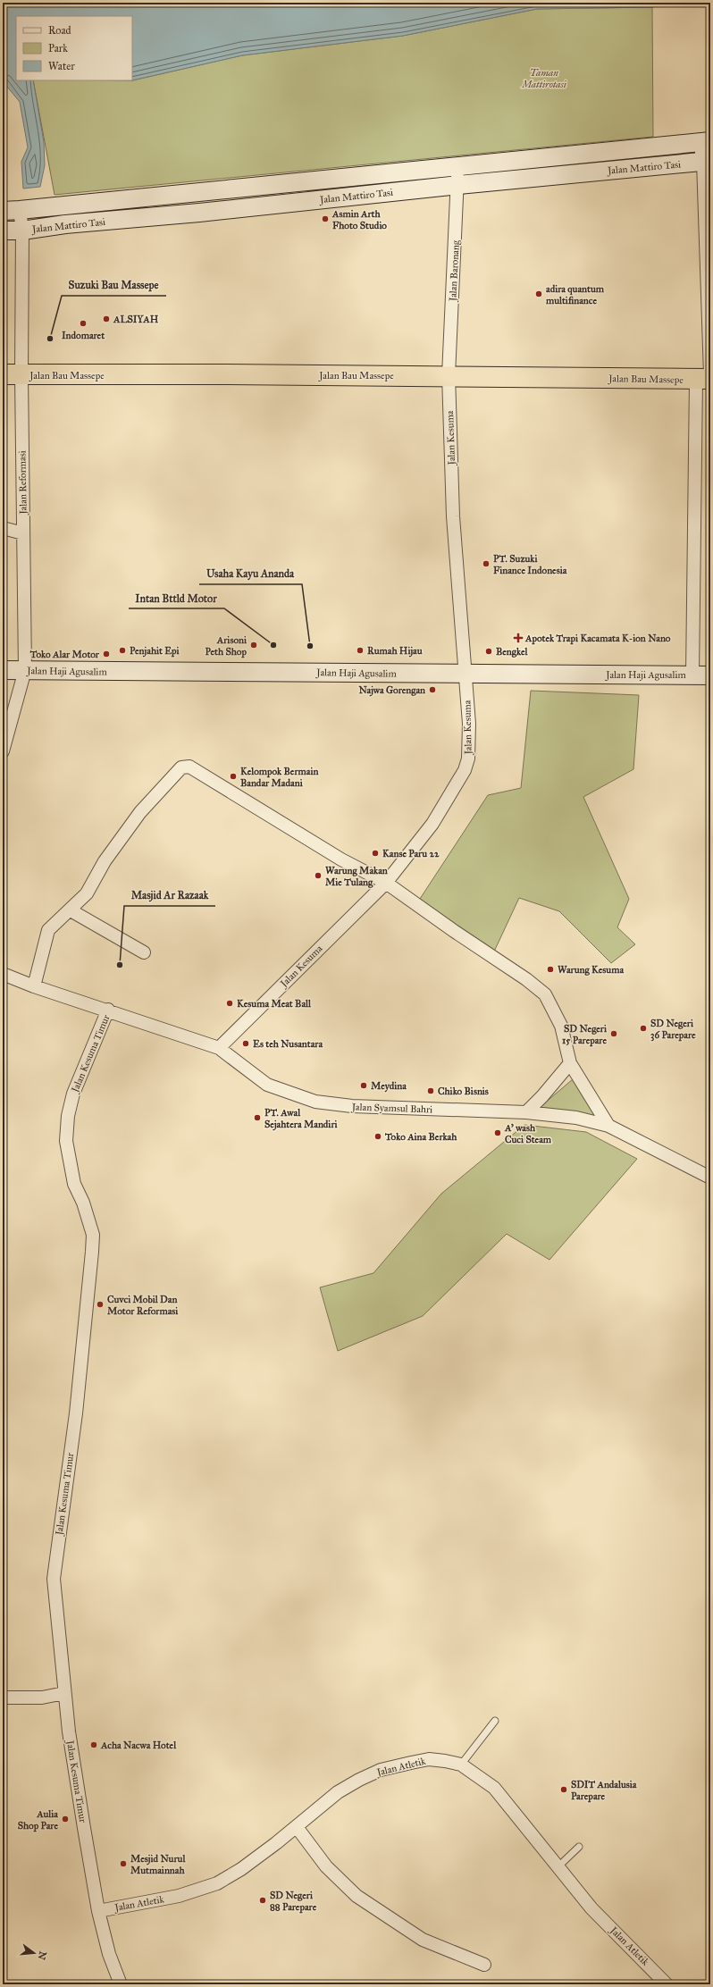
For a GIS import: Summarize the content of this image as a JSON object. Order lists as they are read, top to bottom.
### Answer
{
  "streets": {
    "highway": ["Jalan Bau Massepe"],
    "main road": ["Jalan Mattiro Tasi", "Jalan Haji Agusalim"],
    "street": [
      "Jalan Baronang",
      "Jalan Kesuma",
      "Jalan Reformasi",
      "Jalan Kesuma Timur",
      "Jalan Syamsul Bahri",
      "Jalan Atletik"
    ]
  },
  "crossings": [
    ["Jalan Mattiro Tasi", "Jalan Baronang"],
    ["Jalan Mattiro Tasi", "Jalan Reformasi"],
    ["Jalan Baronang", "Jalan Bau Massepe"],
    ["Jalan Baronang", "Jalan Kesuma"],
    ["Jalan Bau Massepe", "Jalan Kesuma"],
    ["Jalan Bau Massepe", "Jalan Reformasi"],
    ["Jalan Kesuma", "Jalan Haji Agusalim"],
    ["Jalan Kesuma", "Jalan Syamsul Bahri"],
    ["Jalan Reformasi", "Jalan Haji Agusalim"],
    ["Jalan Kesuma Timur", "Jalan Syamsul Bahri"],
    ["Jalan Kesuma Timur", "Jalan Atletik"]
  ],
  "parks": ["Taman Mattirotasi"],
  "places": {
    "other": [
      "Asmin Arth Fhoto Studio",
      "adira quantum multifinance",
      "ALSIYAH",
      "Indomaret",
      "Suzuki Bau Massepe",
      "PT. Suzuki Finance Indonesia",
      "Arisoni Peth Shop",
      "Intan Bttld Motor",
      "Usaha Kayu Ananda",
      "Penjahit Epi",
      "Rumah Hijau",
      "Bengkel",
      "Toko Alar Motor",
      "Najwa Gorengan",
      "Kelompok Bermain Bandar Madani",
      "Kanse Paru 22",
      "Warung Makan Mie Tulang",
      "Masjid Ar Razaak",
      "Warung Kesuma",
      "Kesuma Meat Ball",
      "SD Negeri 36 Parepare",
      "SD Negeri 15 Parepare",
      "Es teh Nusantara",
      "Meydina",
      "Chiko Bisnis",
      "PT. Awal Sejahtera Mandiri",
      "A' wash Cuci Steam",
      "Toko Aina Berkah",
      "Cuvci Mobil Dan Motor Reformasi",
      "Acha Nacwa Hotel",
      "SDIT Andalusia Parepare",
      "Aulia Shop Pare",
      "Mesjid Nurul Mutmainnah",
      "SD Negeri 88 Parepare"
    ],
    "health": ["Apotek Trapi Kacamata K-ion Nano"]
  },
  "legend": ["Road", "Park", "Water"],
  "north": "right"
}
